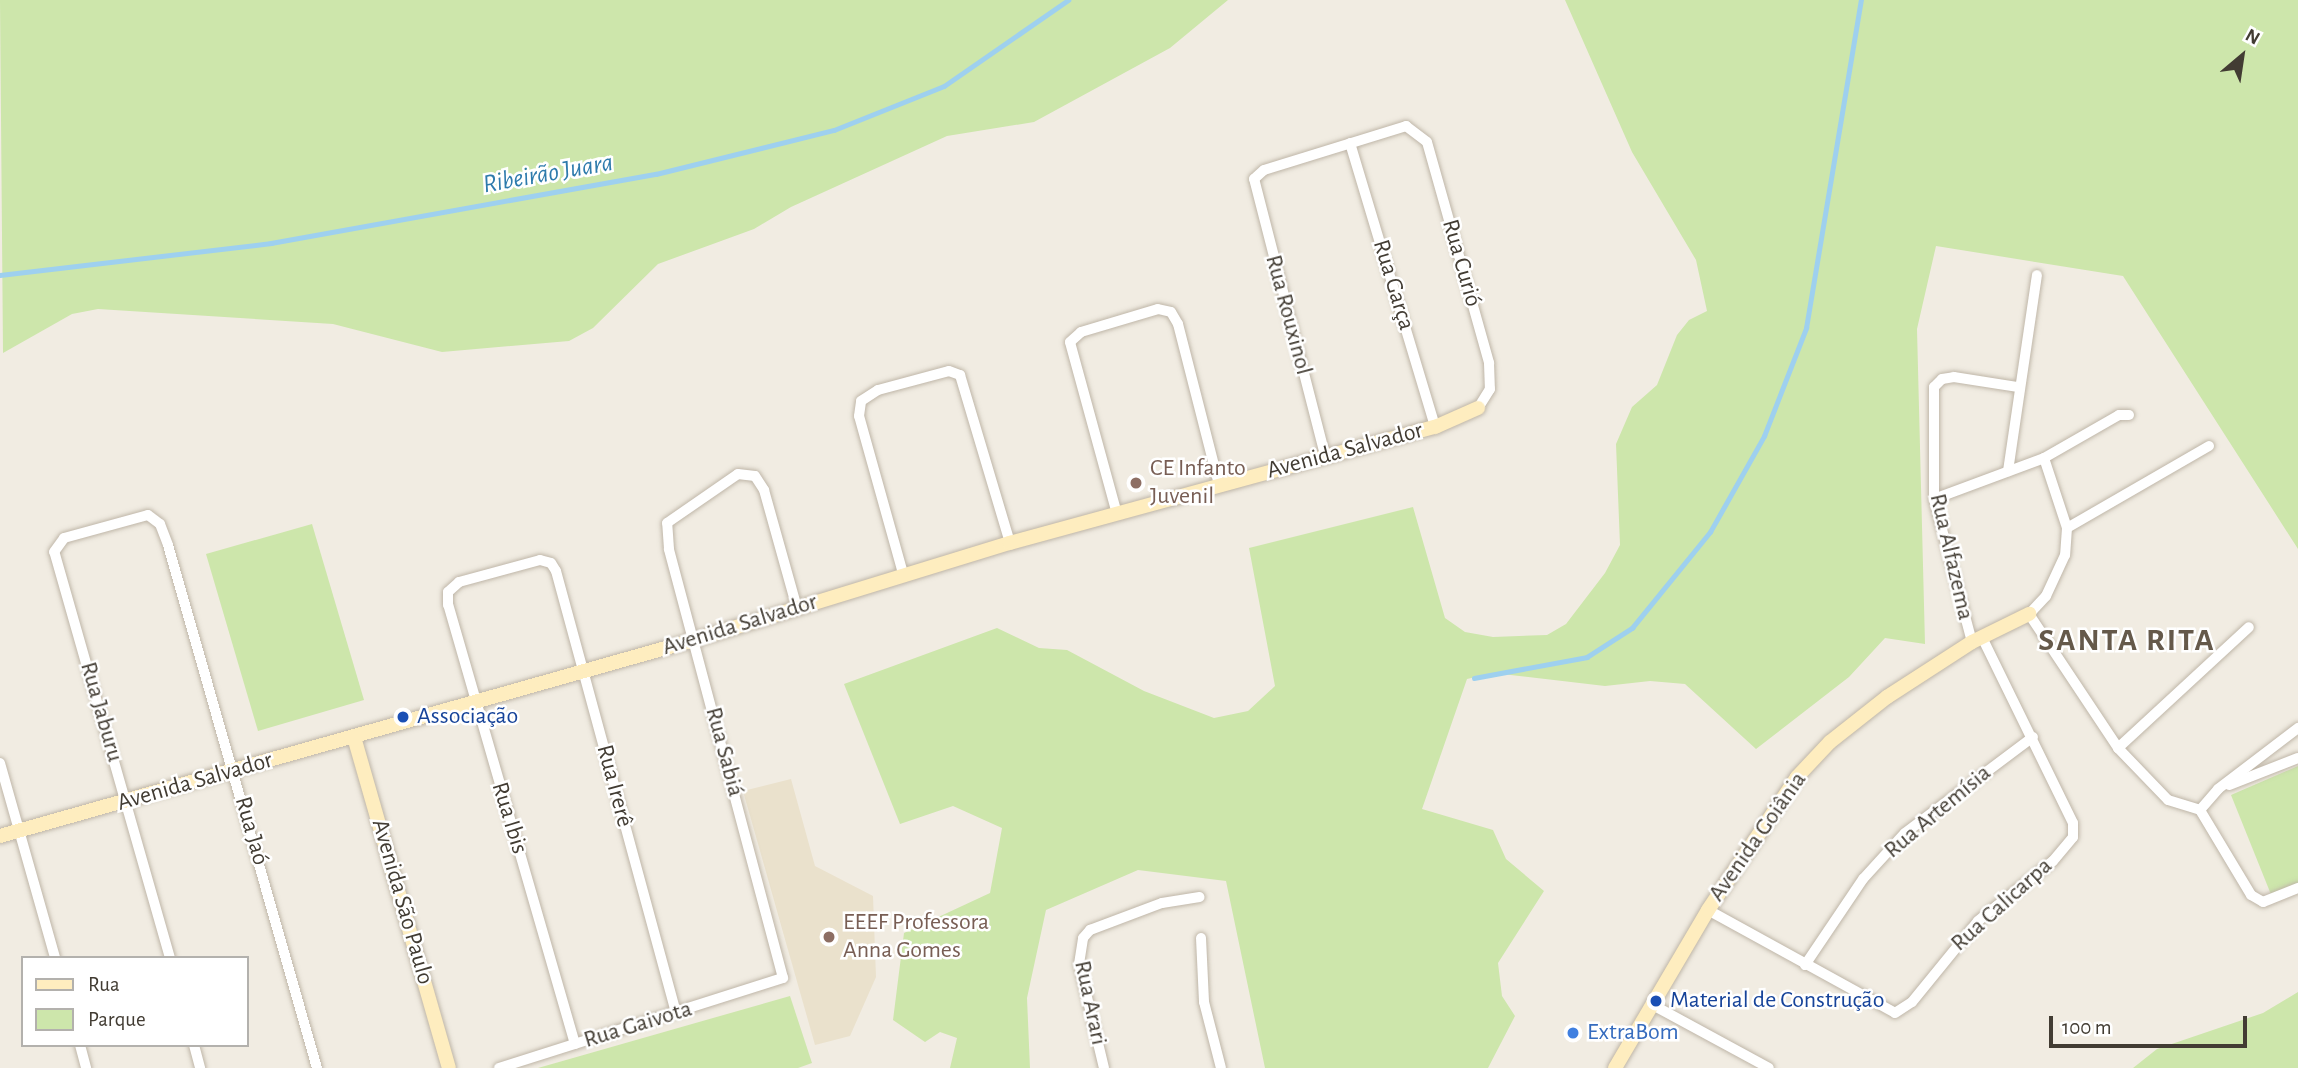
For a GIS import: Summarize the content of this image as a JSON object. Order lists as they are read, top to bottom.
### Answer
{
  "streets": {
    "street": [
      "Rua Curió",
      "Rua Garça",
      "Rua Rouxinol",
      "Avenida Salvador",
      "Rua Alfazema",
      "Rua Jaburu",
      "Rua Sabiá",
      "Rua Irerê",
      "Rua Artemísia",
      "Rua Ibis",
      "Rua Jaó",
      "Avenida Goiânia",
      "Avenida São Paulo",
      "Rua Calicarpa",
      "Rua Arari",
      "Rua Gaivota"
    ]
  },
  "crossings": [
    ["Rua Curió", "Rua Garça"],
    ["Rua Curió", "Rua Rouxinol"],
    ["Rua Curió", "Avenida Salvador"],
    ["Rua Garça", "Rua Rouxinol"],
    ["Rua Garça", "Avenida Salvador"],
    ["Rua Rouxinol", "Avenida Salvador"],
    ["Avenida Salvador", "Rua Jaburu"],
    ["Avenida Salvador", "Rua Sabiá"],
    ["Avenida Salvador", "Rua Irerê"],
    ["Avenida Salvador", "Rua Ibis"],
    ["Avenida Salvador", "Rua Jaó"],
    ["Avenida Salvador", "Avenida São Paulo"],
    ["Rua Alfazema", "Rua Artemísia"],
    ["Rua Alfazema", "Avenida Goiânia"],
    ["Rua Alfazema", "Rua Calicarpa"],
    ["Rua Jaburu", "Rua Jaó"],
    ["Rua Sabiá", "Rua Gaivota"],
    ["Rua Irerê", "Rua Ibis"],
    ["Rua Irerê", "Rua Gaivota"],
    ["Rua Artemísia", "Rua Calicarpa"],
    ["Rua Ibis", "Rua Gaivota"]
  ],
  "districts": ["SANTA RITA"],
  "water": ["Ribeirão Juara"],
  "places": [
    "CE Infanto Juvenil",
    "Associação",
    "EEEF Professora Anna Gomes",
    "Material de Construção",
    "ExtraBom"
  ],
  "legend": ["Rua", "Parque"],
  "scale_bar": "100 m",
  "north": "top right"
}
